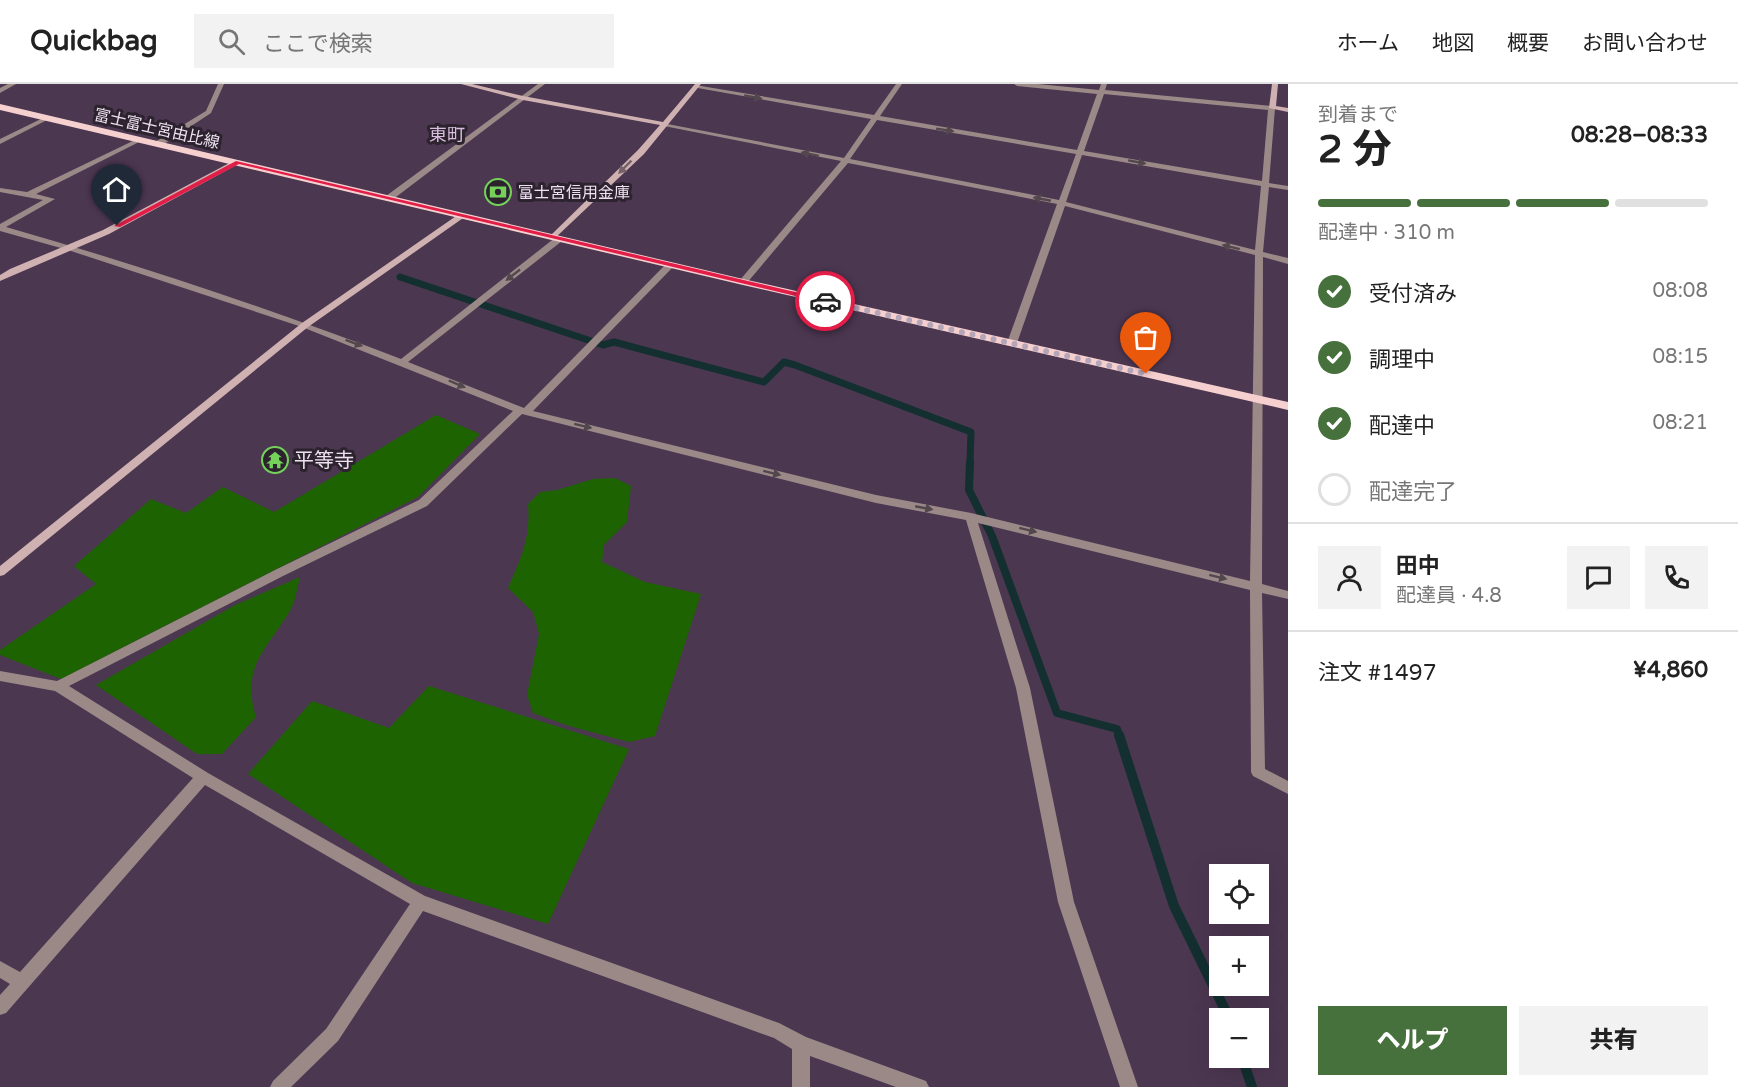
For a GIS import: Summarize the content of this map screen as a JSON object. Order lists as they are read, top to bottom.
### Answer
{
  "streets": {
    "main road": ["富士富士宮由比線"]
  },
  "districts": ["東町"],
  "places": {
    "bank": ["富士宮信用金庫"],
    "temple": ["平等寺"]
  },
  "page": {
    "header": "Quickbag",
    "search": "ここで検索",
    "nav": [
      "ホーム",
      "地図",
      "概要",
      "お問い合わせ"
    ],
    "heading": ["2 分", "到着まで", "08:28–08:33"],
    "panel": [
      "田中",
      "配達員 · 4.8",
      "注文 #1497",
      "¥4,860"
    ],
    "bar": "配達中 · 310 m",
    "list": [
      ["受付済み", "08:08"],
      ["調理中", "08:15"],
      ["配達中", "08:21"],
      "配達完了"
    ],
    "map_buttons": ["+", "−"],
    "buttons": ["ヘルプ", "共有"]
  }
}
